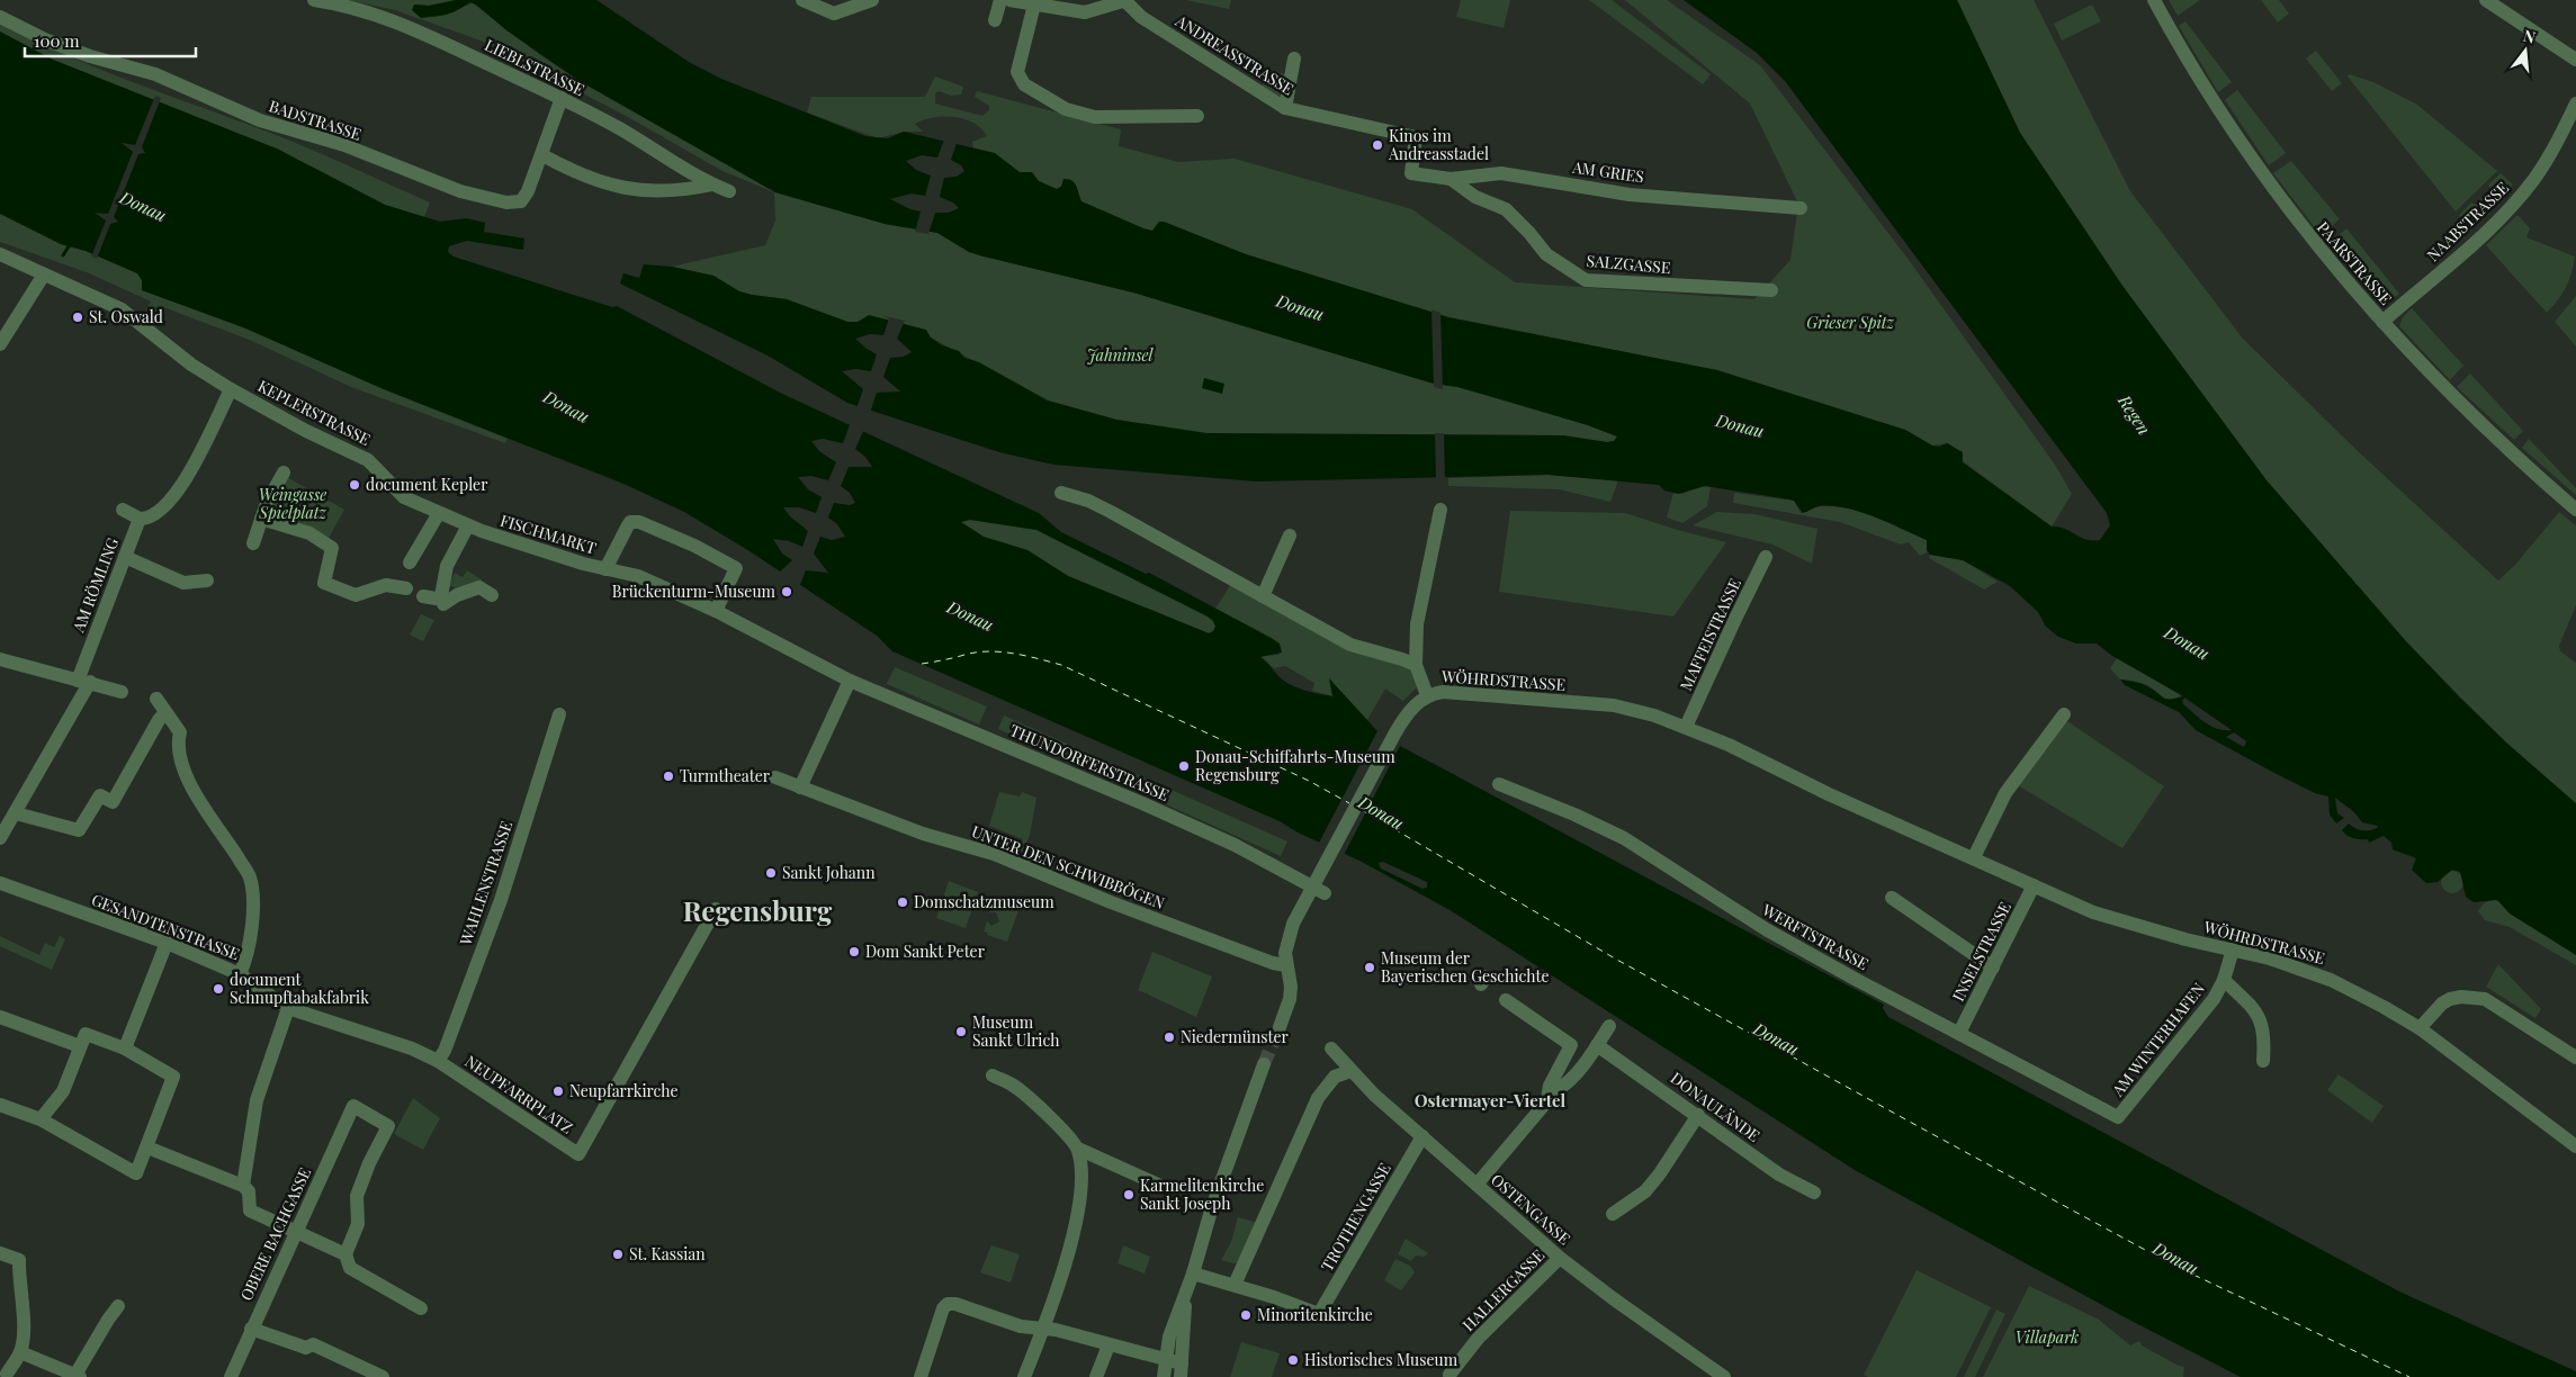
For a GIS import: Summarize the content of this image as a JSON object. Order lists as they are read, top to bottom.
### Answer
{
  "streets": {
    "street": [
      "ANDREASSTRASSE",
      "LIEBLSTRASSE",
      "BADSTRASSE",
      "AM GRIES",
      "NAABSTRASSE",
      "PAARSTRASSE",
      "SALZGASSE",
      "KEPLERSTRASSE",
      "FISCHMARKT",
      "AM RÖMLING",
      "MAFFEISTRASSE",
      "WÖHRDSTRASSE",
      "THUNDORFERSTRASSE",
      "UNTER DEN SCHWIBBÖGEN",
      "WAHLENSTRASSE",
      "GESANDTENSTRASSE",
      "WERFTSTRASSE",
      "INSELSTRASSE",
      "AM WINTERHAFEN",
      "NEUPFARRPLATZ",
      "DONAULÄNDE",
      "OSTENGASSE",
      "TROTHENGASSE",
      "OBERE BACHGASSE",
      "HALLERGASSE"
    ]
  },
  "crossings": [
    ["ANDREASSTRASSE", "AM GRIES"],
    ["LIEBLSTRASSE", "BADSTRASSE"],
    ["AM GRIES", "SALZGASSE"],
    ["NAABSTRASSE", "PAARSTRASSE"],
    ["KEPLERSTRASSE", "FISCHMARKT"],
    ["FISCHMARKT", "THUNDORFERSTRASSE"],
    ["MAFFEISTRASSE", "WÖHRDSTRASSE"],
    ["WÖHRDSTRASSE", "INSELSTRASSE"],
    ["WÖHRDSTRASSE", "AM WINTERHAFEN"],
    ["WAHLENSTRASSE", "NEUPFARRPLATZ"],
    ["GESANDTENSTRASSE", "NEUPFARRPLATZ"],
    ["WERFTSTRASSE", "INSELSTRASSE"],
    ["WERFTSTRASSE", "AM WINTERHAFEN"],
    ["OSTENGASSE", "TROTHENGASSE"],
    ["OSTENGASSE", "HALLERGASSE"]
  ],
  "districts": ["Regensburg", "Ostermayer-Viertel"],
  "water": ["Donau", "Regen"],
  "parks": [
    "Grieser Spitz",
    "Jahninsel",
    "Weingasse Spielplatz",
    "Villapark"
  ],
  "places": [
    "Kinos im Andreasstadel",
    "St. Oswald",
    "document Kepler",
    "Brückenturm-Museum",
    "Donau-Schiffahrts-Museum Regensburg",
    "Turmtheater",
    "Sankt Johann",
    "Domschatzmuseum",
    "Dom Sankt Peter",
    "Museum der Bayerischen Geschichte",
    "document Schnupftabakfabrik",
    "Museum Sankt Ulrich",
    "Niedermünster",
    "Neupfarrkirche",
    "Karmelitenkirche Sankt Joseph",
    "St. Kassian",
    "Minoritenkirche",
    "Historisches Museum"
  ],
  "scale_bar": "100 m",
  "north": "top"
}
